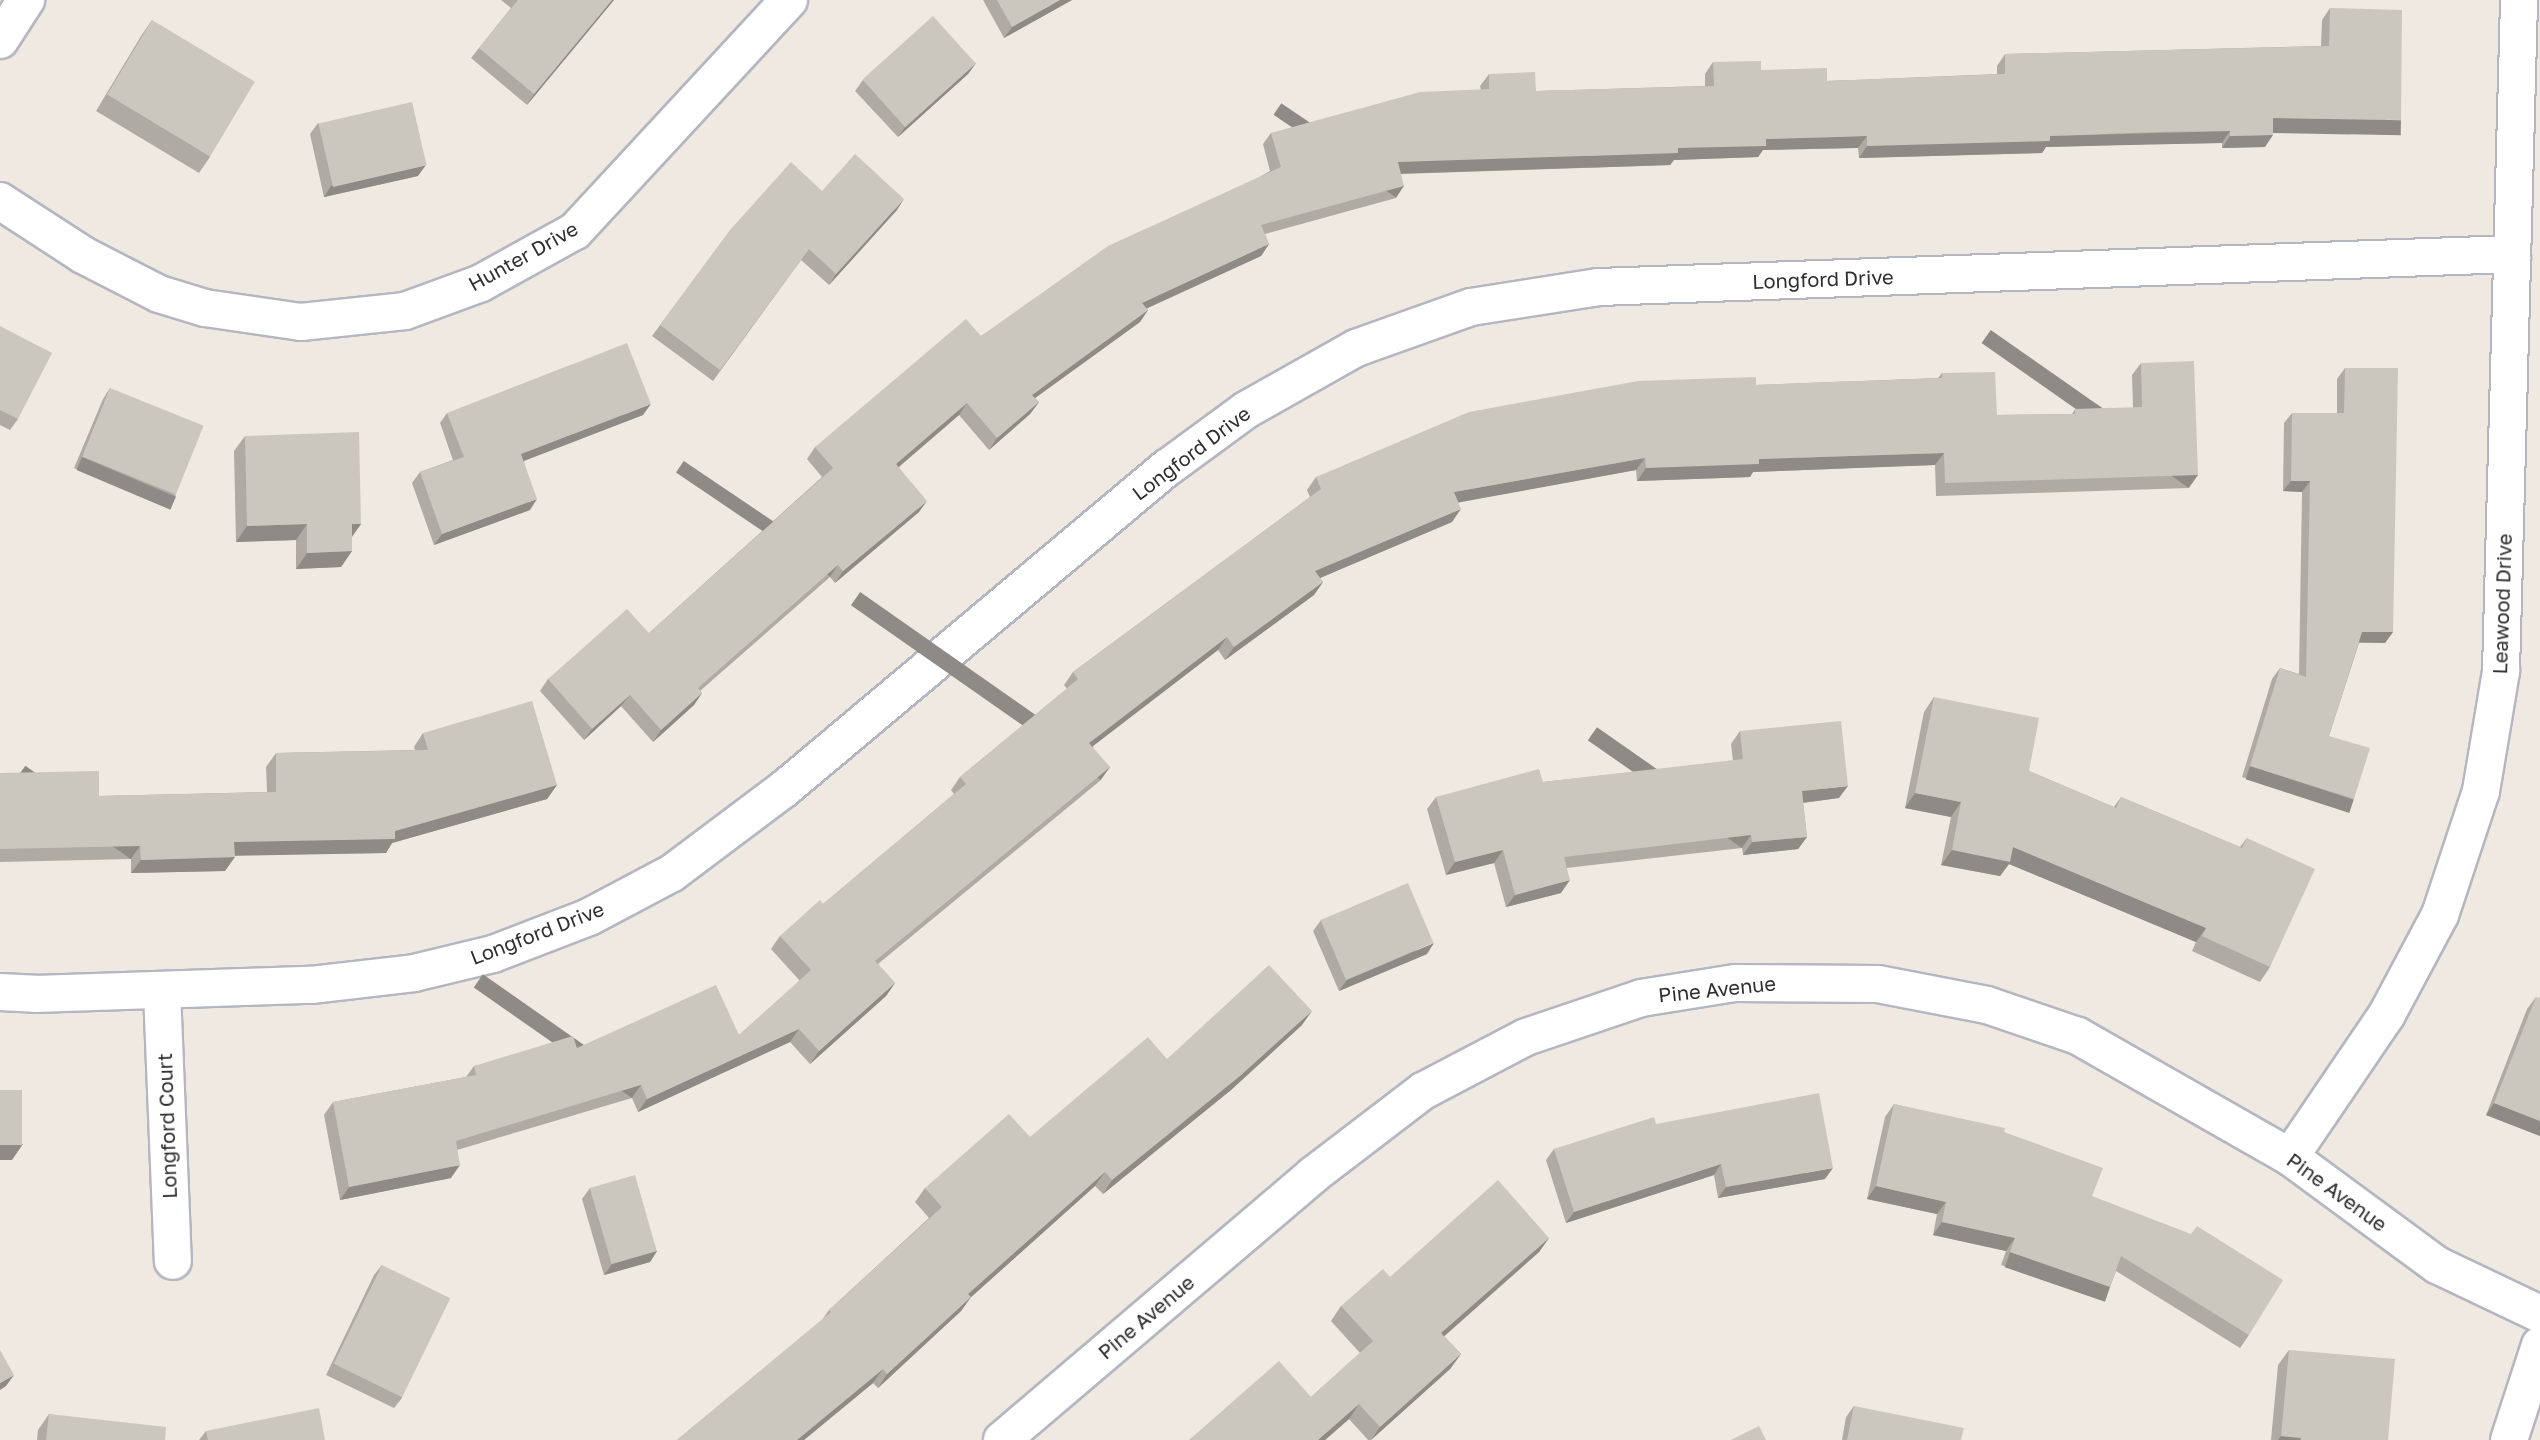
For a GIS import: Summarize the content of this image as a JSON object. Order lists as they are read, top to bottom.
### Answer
{
  "streets": {
    "street": [
      "Hunter Drive",
      "Longford Drive",
      "Leawood Drive",
      "Pine Avenue",
      "Longford Court"
    ]
  },
  "crossings": [
    ["Longford Drive", "Leawood Drive"],
    ["Longford Drive", "Longford Court"],
    ["Leawood Drive", "Pine Avenue"]
  ]
}
